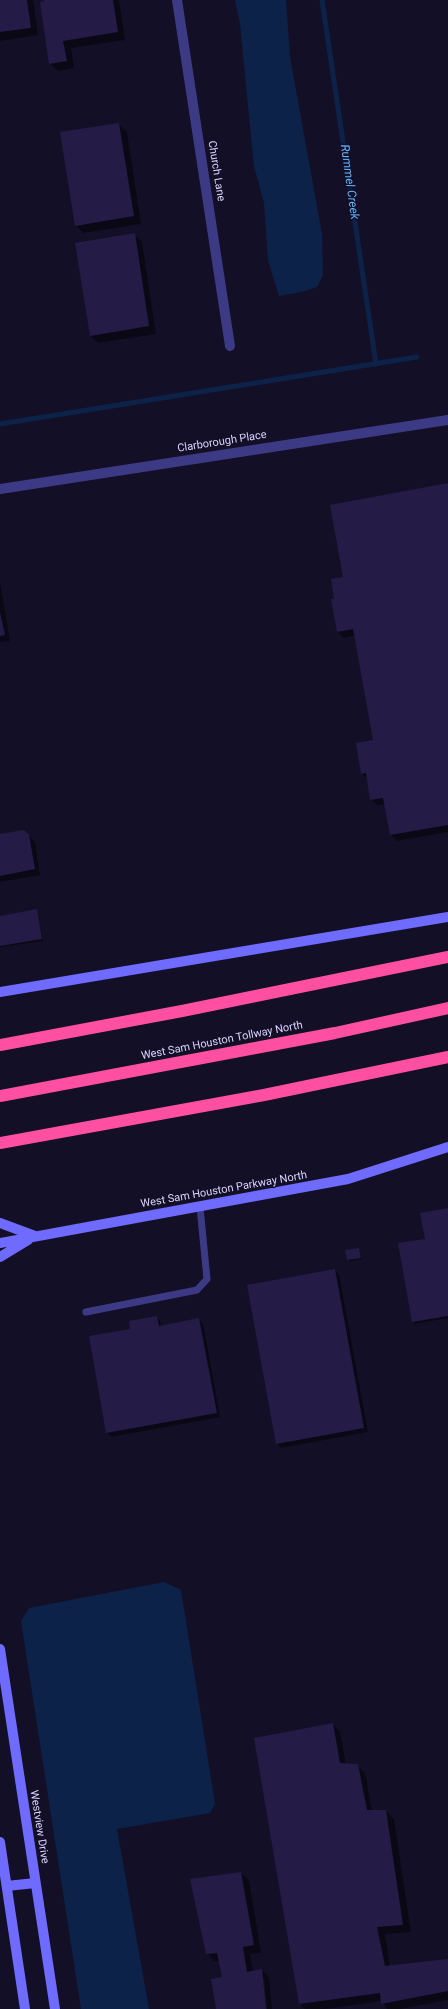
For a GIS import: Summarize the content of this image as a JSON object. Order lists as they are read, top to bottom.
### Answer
{
  "streets": {
    "highway": ["West Sam Houston Tollway North"],
    "main road": ["West Sam Houston Parkway North", "Westview Drive"],
    "street": ["Church Lane", "Clarborough Place"]
  },
  "water": ["Rummel Creek"]
}
